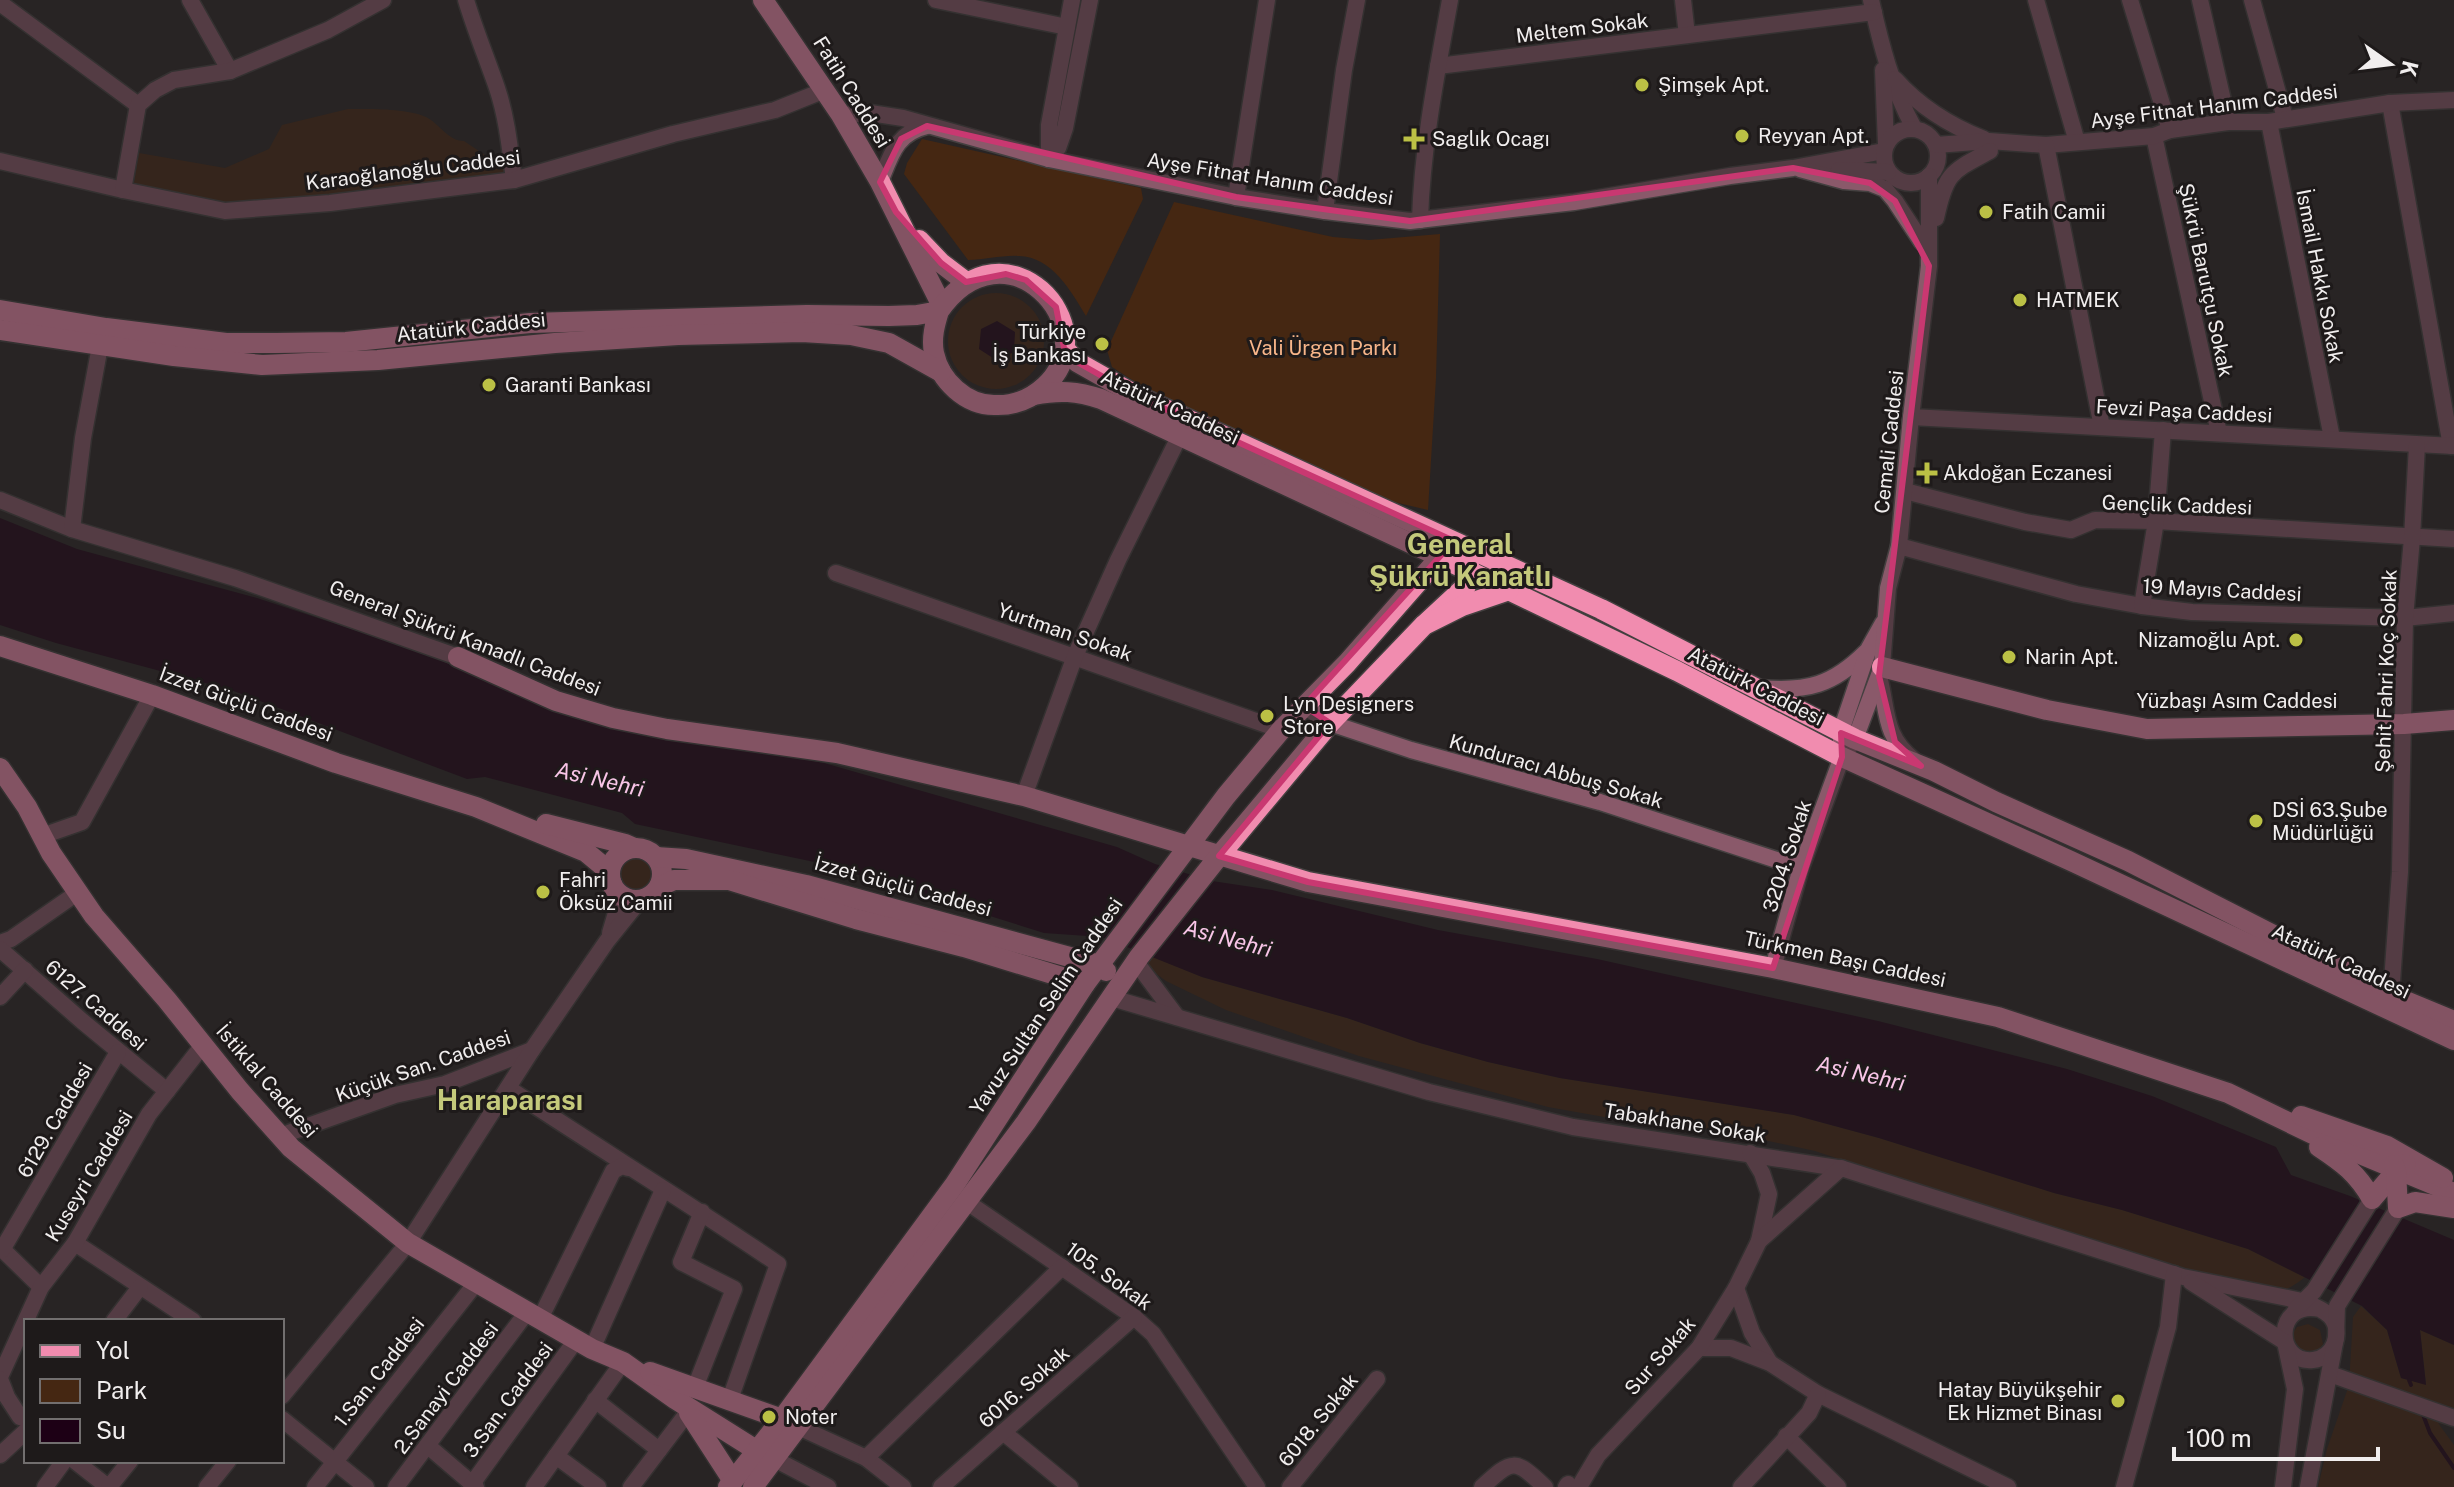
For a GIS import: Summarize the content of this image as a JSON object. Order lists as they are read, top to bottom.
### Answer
{
  "streets": {
    "main road": [
      "Fatih Caddesi",
      "Atatürk Caddesi",
      "General Şükrü Kanadlı Caddesi",
      "Yüzbaşı Asım Caddesi",
      "İzzet Güçlü Caddesi",
      "Türkmen Başı Caddesi",
      "Yavuz Sultan Selim Caddesi",
      "İstiklal Caddesi"
    ],
    "street": [
      "Meltem Sokak",
      "Ayşe Fitnat Hanım Caddesi",
      "Karaoğlanoğlu Caddesi",
      "İsmail Hakkı Sokak",
      "Şükrü Barutçu Sokak",
      "Fevzi Paşa Caddesi",
      "Cemali Caddesi",
      "Gençlik Caddesi",
      "19 Mayıs Caddesi",
      "Yurtman Sokak",
      "Şehit Fahri Koç Sokak",
      "Kunduracı Abbuş Sokak",
      "3204. Sokak",
      "6127. Caddesi",
      "Küçük San. Caddesi",
      "6129. Caddesi",
      "Tabakhane Sokak",
      "Kuseyri Caddesi",
      "105. Sokak",
      "Sur Sokak",
      "1.San. Caddesi",
      "6016. Sokak",
      "2.Sanayi Caddesi",
      "3.San. Caddesi",
      "6018. Sokak"
    ]
  },
  "crossings": [
    ["Fatih Caddesi", "Ayşe Fitnat Hanım Caddesi"],
    ["Fatih Caddesi", "Karaoğlanoğlu Caddesi"],
    ["Fatih Caddesi", "Atatürk Caddesi"],
    ["Ayşe Fitnat Hanım Caddesi", "İsmail Hakkı Sokak"],
    ["Ayşe Fitnat Hanım Caddesi", "Şükrü Barutçu Sokak"],
    ["Ayşe Fitnat Hanım Caddesi", "Cemali Caddesi"],
    ["İsmail Hakkı Sokak", "Fevzi Paşa Caddesi"],
    ["Şükrü Barutçu Sokak", "Fevzi Paşa Caddesi"],
    ["Atatürk Caddesi", "Cemali Caddesi"],
    ["Atatürk Caddesi", "Şehit Fahri Koç Sokak"],
    ["Atatürk Caddesi", "3204. Sokak"],
    ["Atatürk Caddesi", "Yavuz Sultan Selim Caddesi"],
    ["Fevzi Paşa Caddesi", "Cemali Caddesi"],
    ["Fevzi Paşa Caddesi", "Şehit Fahri Koç Sokak"],
    ["Cemali Caddesi", "Gençlik Caddesi"],
    ["Cemali Caddesi", "19 Mayıs Caddesi"],
    ["Cemali Caddesi", "Yüzbaşı Asım Caddesi"],
    ["Cemali Caddesi", "3204. Sokak"],
    ["Gençlik Caddesi", "Şehit Fahri Koç Sokak"],
    ["19 Mayıs Caddesi", "Şehit Fahri Koç Sokak"],
    ["Yurtman Sokak", "Yavuz Sultan Selim Caddesi"],
    ["General Şükrü Kanadlı Caddesi", "Türkmen Başı Caddesi"],
    ["General Şükrü Kanadlı Caddesi", "Yavuz Sultan Selim Caddesi"],
    ["Şehit Fahri Koç Sokak", "Yüzbaşı Asım Caddesi"],
    ["İzzet Güçlü Caddesi", "Yavuz Sultan Selim Caddesi"],
    ["Kunduracı Abbuş Sokak", "3204. Sokak"],
    ["Kunduracı Abbuş Sokak", "Yavuz Sultan Selim Caddesi"],
    ["3204. Sokak", "Türkmen Başı Caddesi"],
    ["Türkmen Başı Caddesi", "Yavuz Sultan Selim Caddesi"],
    ["6127. Caddesi", "6129. Caddesi"],
    ["6127. Caddesi", "Kuseyri Caddesi"],
    ["Yavuz Sultan Selim Caddesi", "İstiklal Caddesi"],
    ["Yavuz Sultan Selim Caddesi", "Tabakhane Sokak"],
    ["Yavuz Sultan Selim Caddesi", "105. Sokak"],
    ["Küçük San. Caddesi", "İstiklal Caddesi"],
    ["İstiklal Caddesi", "Kuseyri Caddesi"],
    ["İstiklal Caddesi", "1.San. Caddesi"],
    ["İstiklal Caddesi", "2.Sanayi Caddesi"],
    ["İstiklal Caddesi", "3.San. Caddesi"],
    ["Tabakhane Sokak", "Sur Sokak"],
    ["105. Sokak", "6016. Sokak"]
  ],
  "districts": ["General Şükrü Kanatlı", "Haraparası"],
  "water": ["Asi Nehri"],
  "parks": ["Vali Ürgen Parkı"],
  "places": {
    "other": [
      "Şimşek Apt.",
      "Reyyan Apt.",
      "Fatih Camii",
      "HATMEK",
      "Türkiye İş Bankası",
      "Garanti Bankası",
      "Nizamoğlu Apt.",
      "Narin Apt.",
      "Lyn Designers Store",
      "DSİ 63.Şube Müdürlüğü",
      "Fahri Öksüz Camii",
      "Hatay Büyükşehir Ek Hizmet Binası",
      "Noter"
    ],
    "health": ["Saglık Ocagı", "Akdoğan Eczanesi"]
  },
  "legend": ["Yol", "Park", "Su"],
  "scale_bar": "100 m",
  "north": "right"
}
